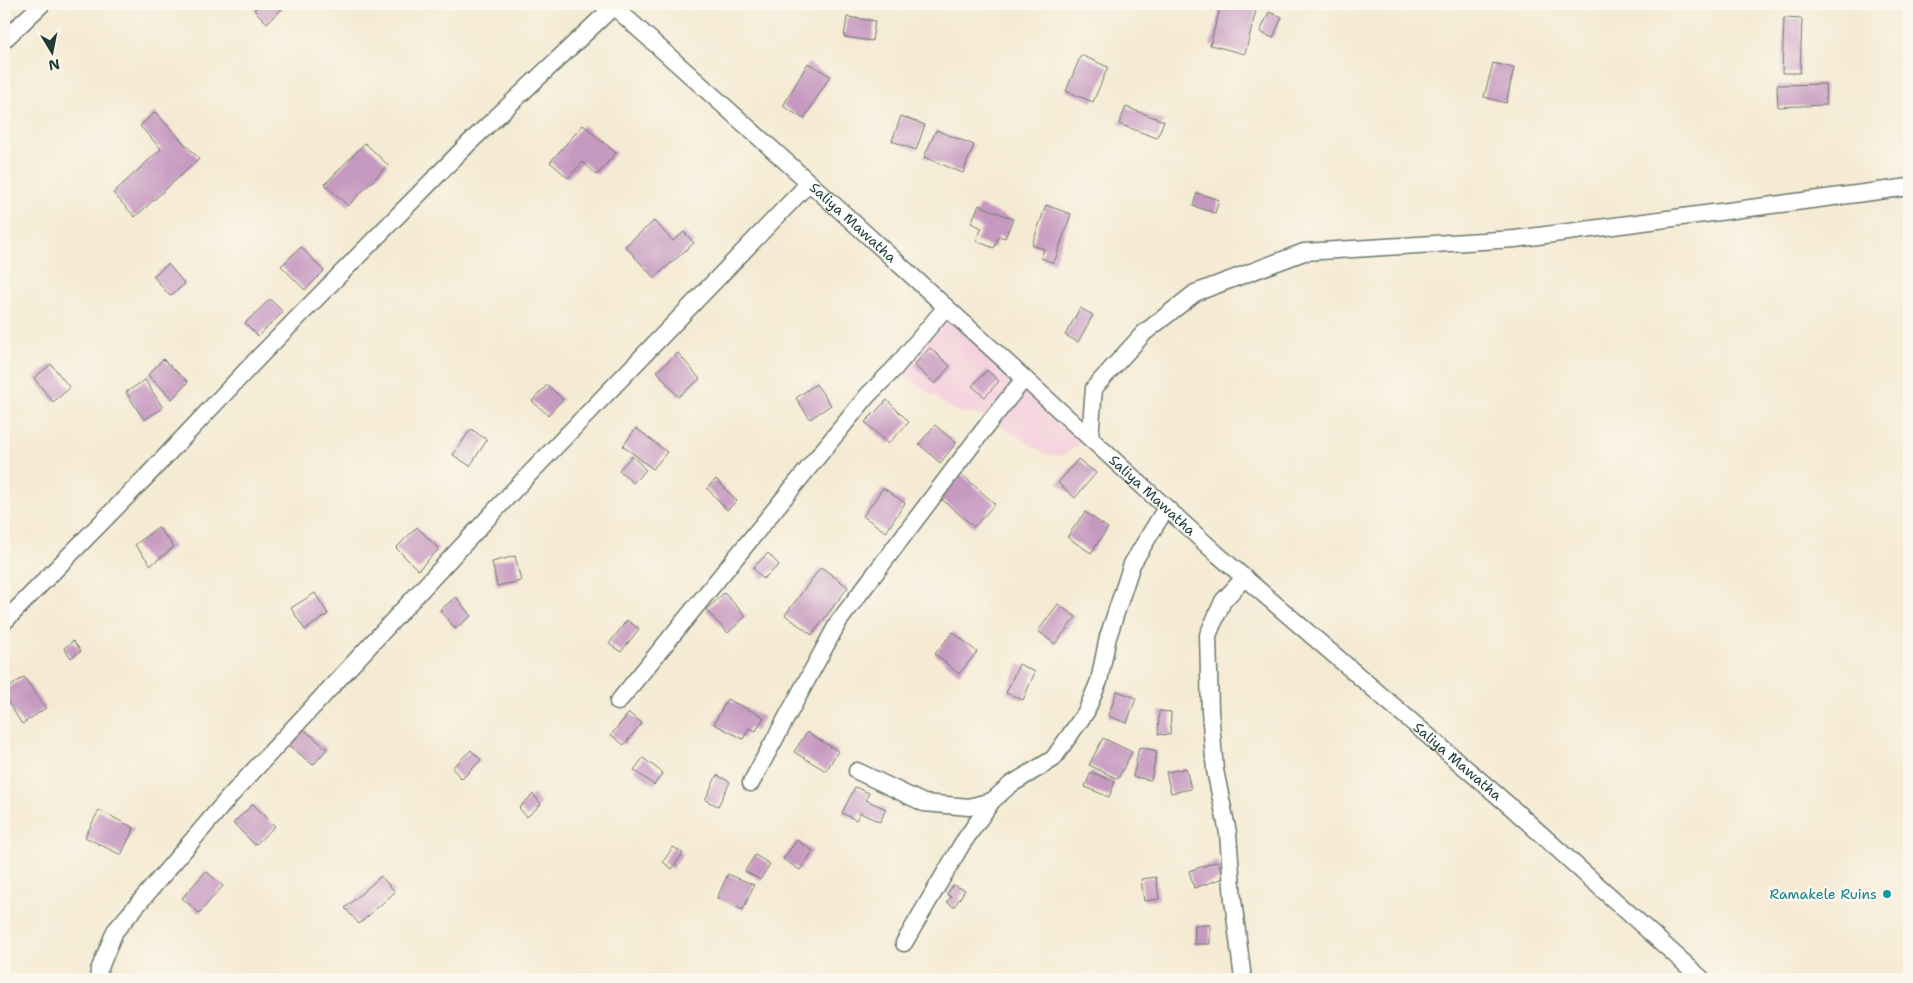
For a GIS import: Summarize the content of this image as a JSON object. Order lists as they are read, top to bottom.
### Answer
{
  "streets": {
    "street": ["Saliya Mawatha"]
  },
  "places": ["Ramakele Ruins"],
  "north": "bottom"
}
